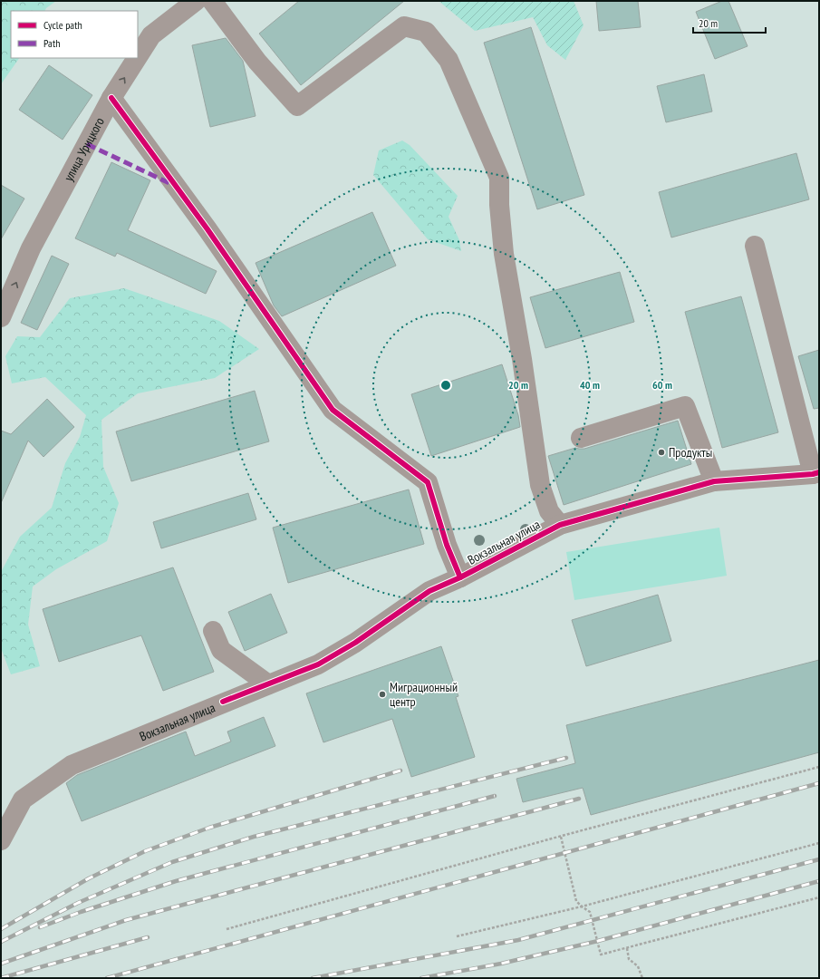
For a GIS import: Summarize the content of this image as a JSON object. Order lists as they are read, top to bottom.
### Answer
{
  "streets": {
    "street": ["улица Урицкого", "Вокзальная улица"]
  },
  "one_way": ["улица Урицкого"],
  "places": ["Продукты", "Миграционный центр"],
  "legend": ["Cycle path", "Path"],
  "scale_bar": "20 m",
  "rings": ["20 m", "40 m", "60 m"]
}
